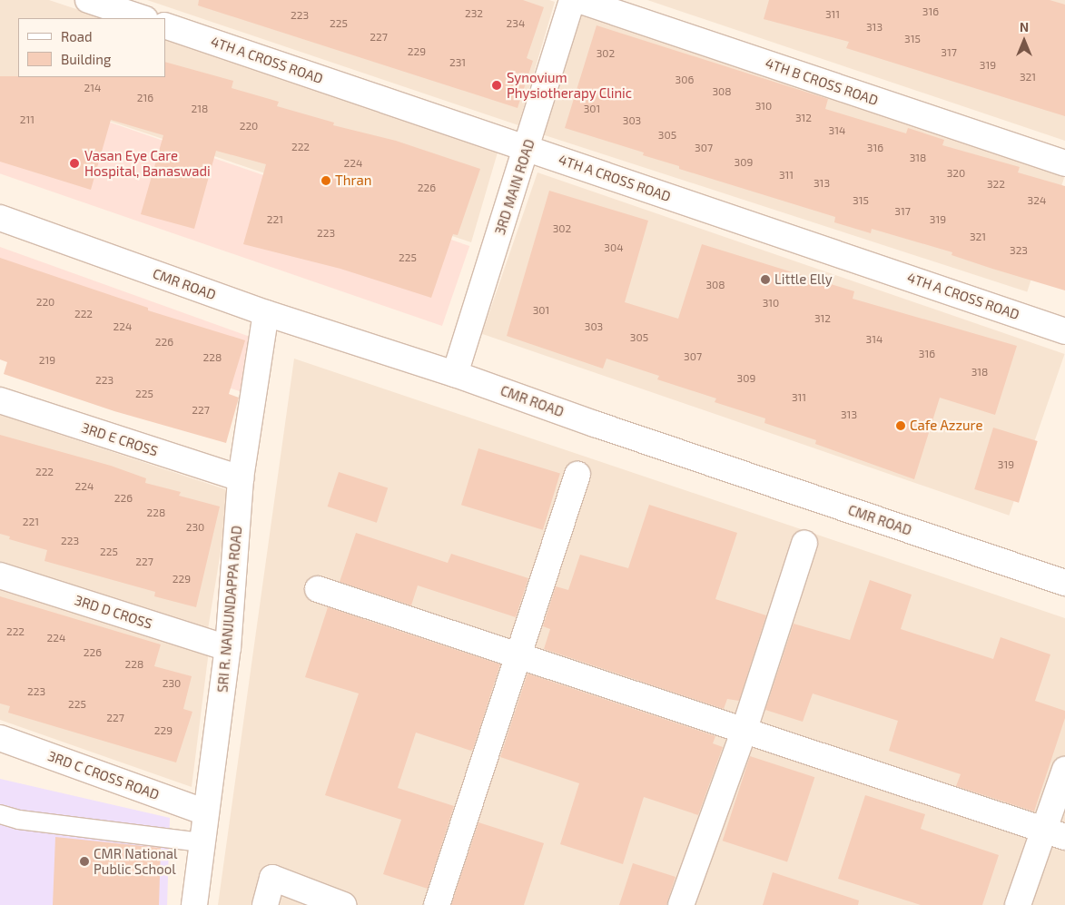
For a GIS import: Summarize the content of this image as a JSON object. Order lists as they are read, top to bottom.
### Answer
{
  "streets": {
    "street": [
      "4TH A CROSS ROAD",
      "4TH B CROSS ROAD",
      "3RD MAIN ROAD",
      "CMR ROAD",
      "3RD E CROSS",
      "SRI R. NANJUNDAPPA ROAD",
      "3RD D CROSS",
      "3RD C CROSS ROAD"
    ]
  },
  "crossings": [
    ["4TH A CROSS ROAD", "3RD MAIN ROAD"],
    ["3RD MAIN ROAD", "CMR ROAD"],
    ["CMR ROAD", "SRI R. NANJUNDAPPA ROAD"],
    ["3RD E CROSS", "SRI R. NANJUNDAPPA ROAD"],
    ["SRI R. NANJUNDAPPA ROAD", "3RD D CROSS"],
    ["SRI R. NANJUNDAPPA ROAD", "3RD C CROSS ROAD"]
  ],
  "places": [
    "Synovium Physiotherapy Clinic",
    "Vasan Eye Care Hospital, Banaswadi",
    "Thran",
    "Little Elly",
    "Cafe Azzure",
    "CMR National Public School"
  ],
  "house_numbers": [
    "316",
    "232",
    "311",
    "223",
    "225",
    "234",
    "313",
    "227",
    "315",
    "229",
    "317",
    "302",
    "231",
    "319",
    "321",
    "306",
    "214",
    "308",
    "216",
    "310",
    "218",
    "301",
    "312",
    "211",
    "303",
    "220",
    "314",
    "305",
    "222",
    "307",
    "316",
    "318",
    "309",
    "224",
    "320",
    "311",
    "313",
    "322",
    "226",
    "315",
    "324",
    "317",
    "221",
    "319",
    "302",
    "223",
    "321",
    "304",
    "323",
    "225",
    "308",
    "220",
    "310",
    "301",
    "222",
    "312",
    "224",
    "303",
    "305",
    "314",
    "226",
    "316",
    "307",
    "228",
    "219",
    "318",
    "309",
    "223",
    "225",
    "311",
    "227",
    "313",
    "319",
    "222",
    "224",
    "226",
    "228",
    "221",
    "230",
    "223",
    "225",
    "227",
    "229",
    "222",
    "224",
    "226",
    "228",
    "230",
    "223",
    "225",
    "227",
    "229"
  ],
  "legend": ["Road", "Building"],
  "north": "top"
}
